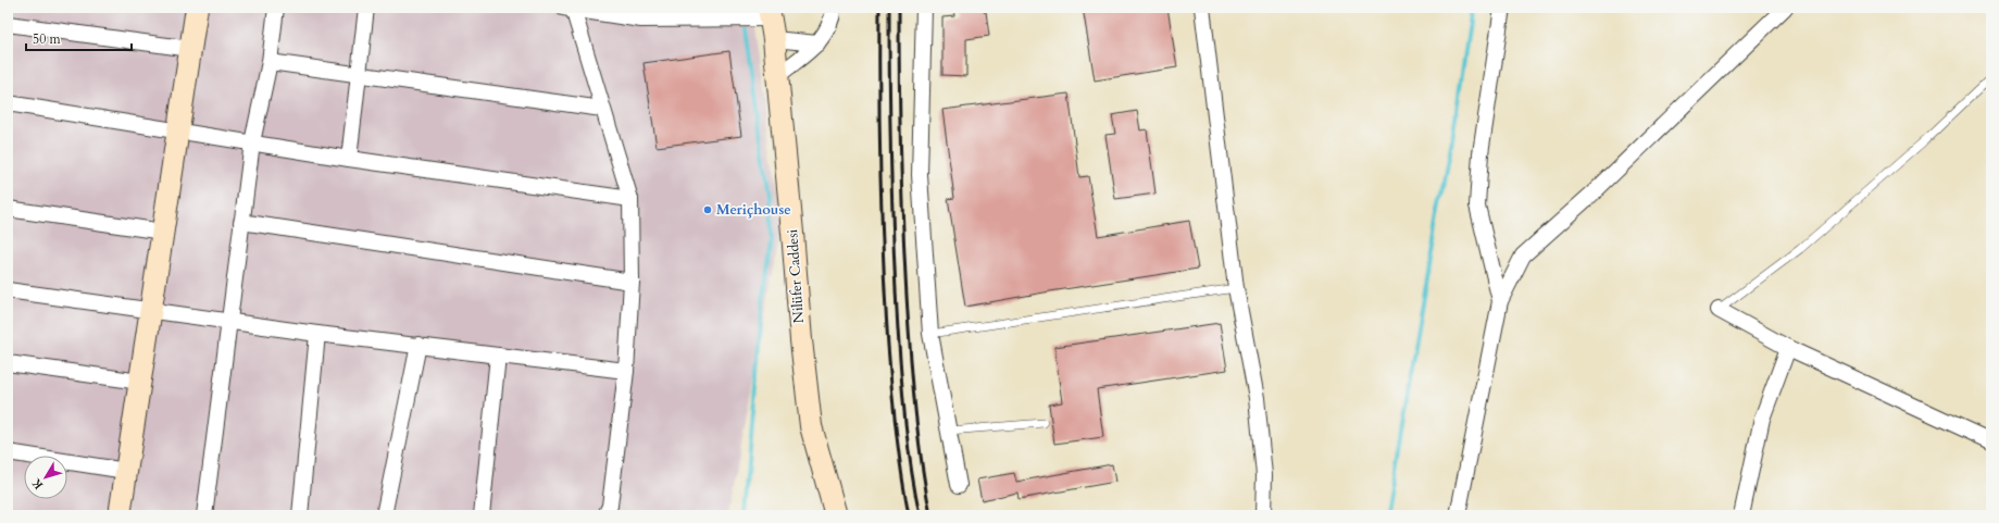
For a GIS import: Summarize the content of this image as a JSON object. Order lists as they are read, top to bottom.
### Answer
{
  "streets": {
    "street": ["Nilüfer Caddesi"]
  },
  "places": ["Meriçhouse"],
  "scale_bar": "50 m",
  "north": "bottom left"
}
